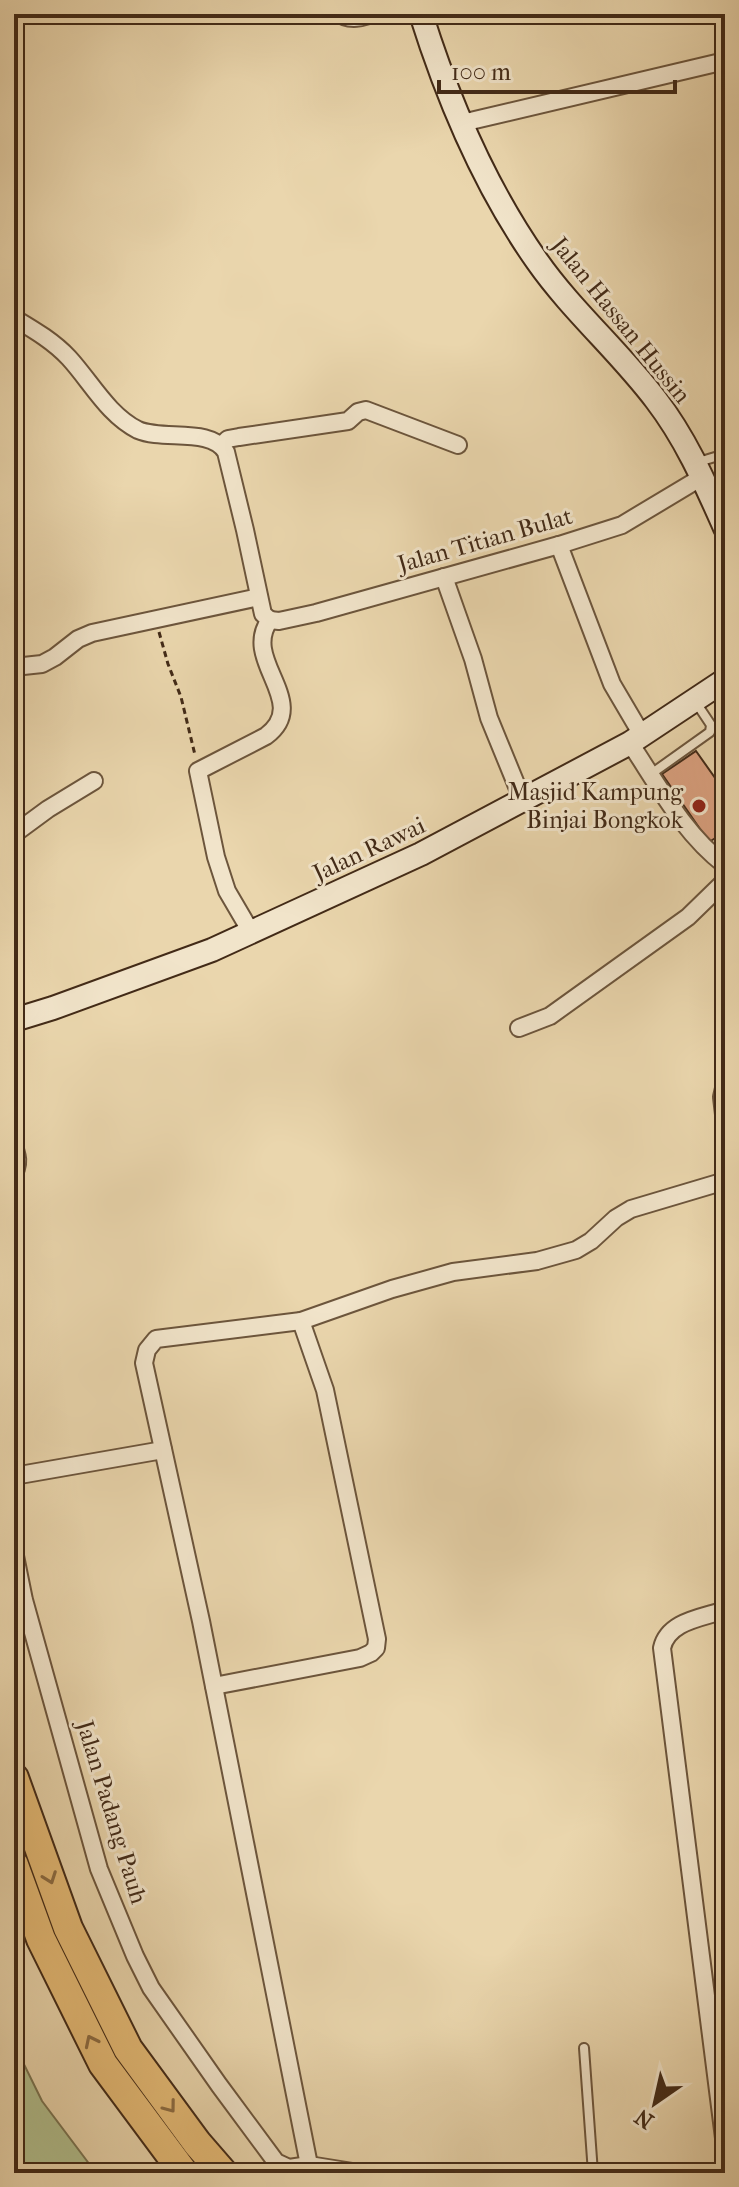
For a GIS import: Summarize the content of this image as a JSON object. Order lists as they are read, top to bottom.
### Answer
{
  "streets": {
    "main road": ["Jalan Hassan Hussin", "Jalan Rawai"],
    "street": ["Jalan Titian Bulat", "Jalan Padang Pauh"]
  },
  "crossings": [
    ["Jalan Hassan Hussin", "Jalan Titian Bulat"]
  ],
  "places": ["Masjid Kampung Binjai Bongkok"],
  "scale_bar": "100 m",
  "north": "bottom left"
}
